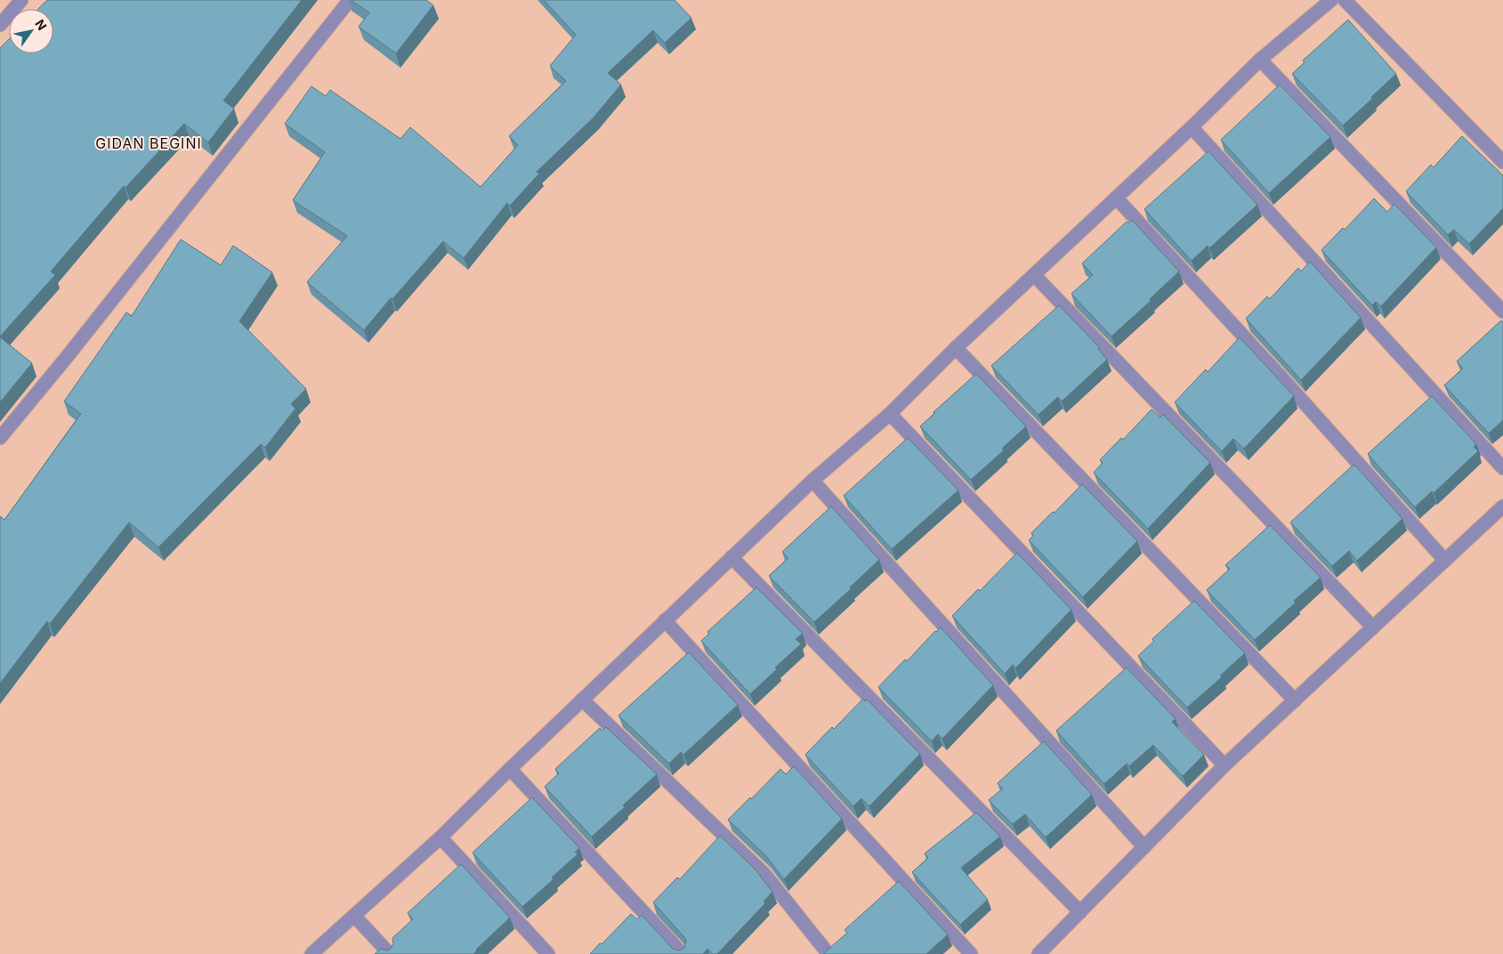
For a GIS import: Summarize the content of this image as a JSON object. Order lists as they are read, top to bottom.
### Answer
{
  "districts": ["GIDAN BEGINI"],
  "north": "top right"
}
